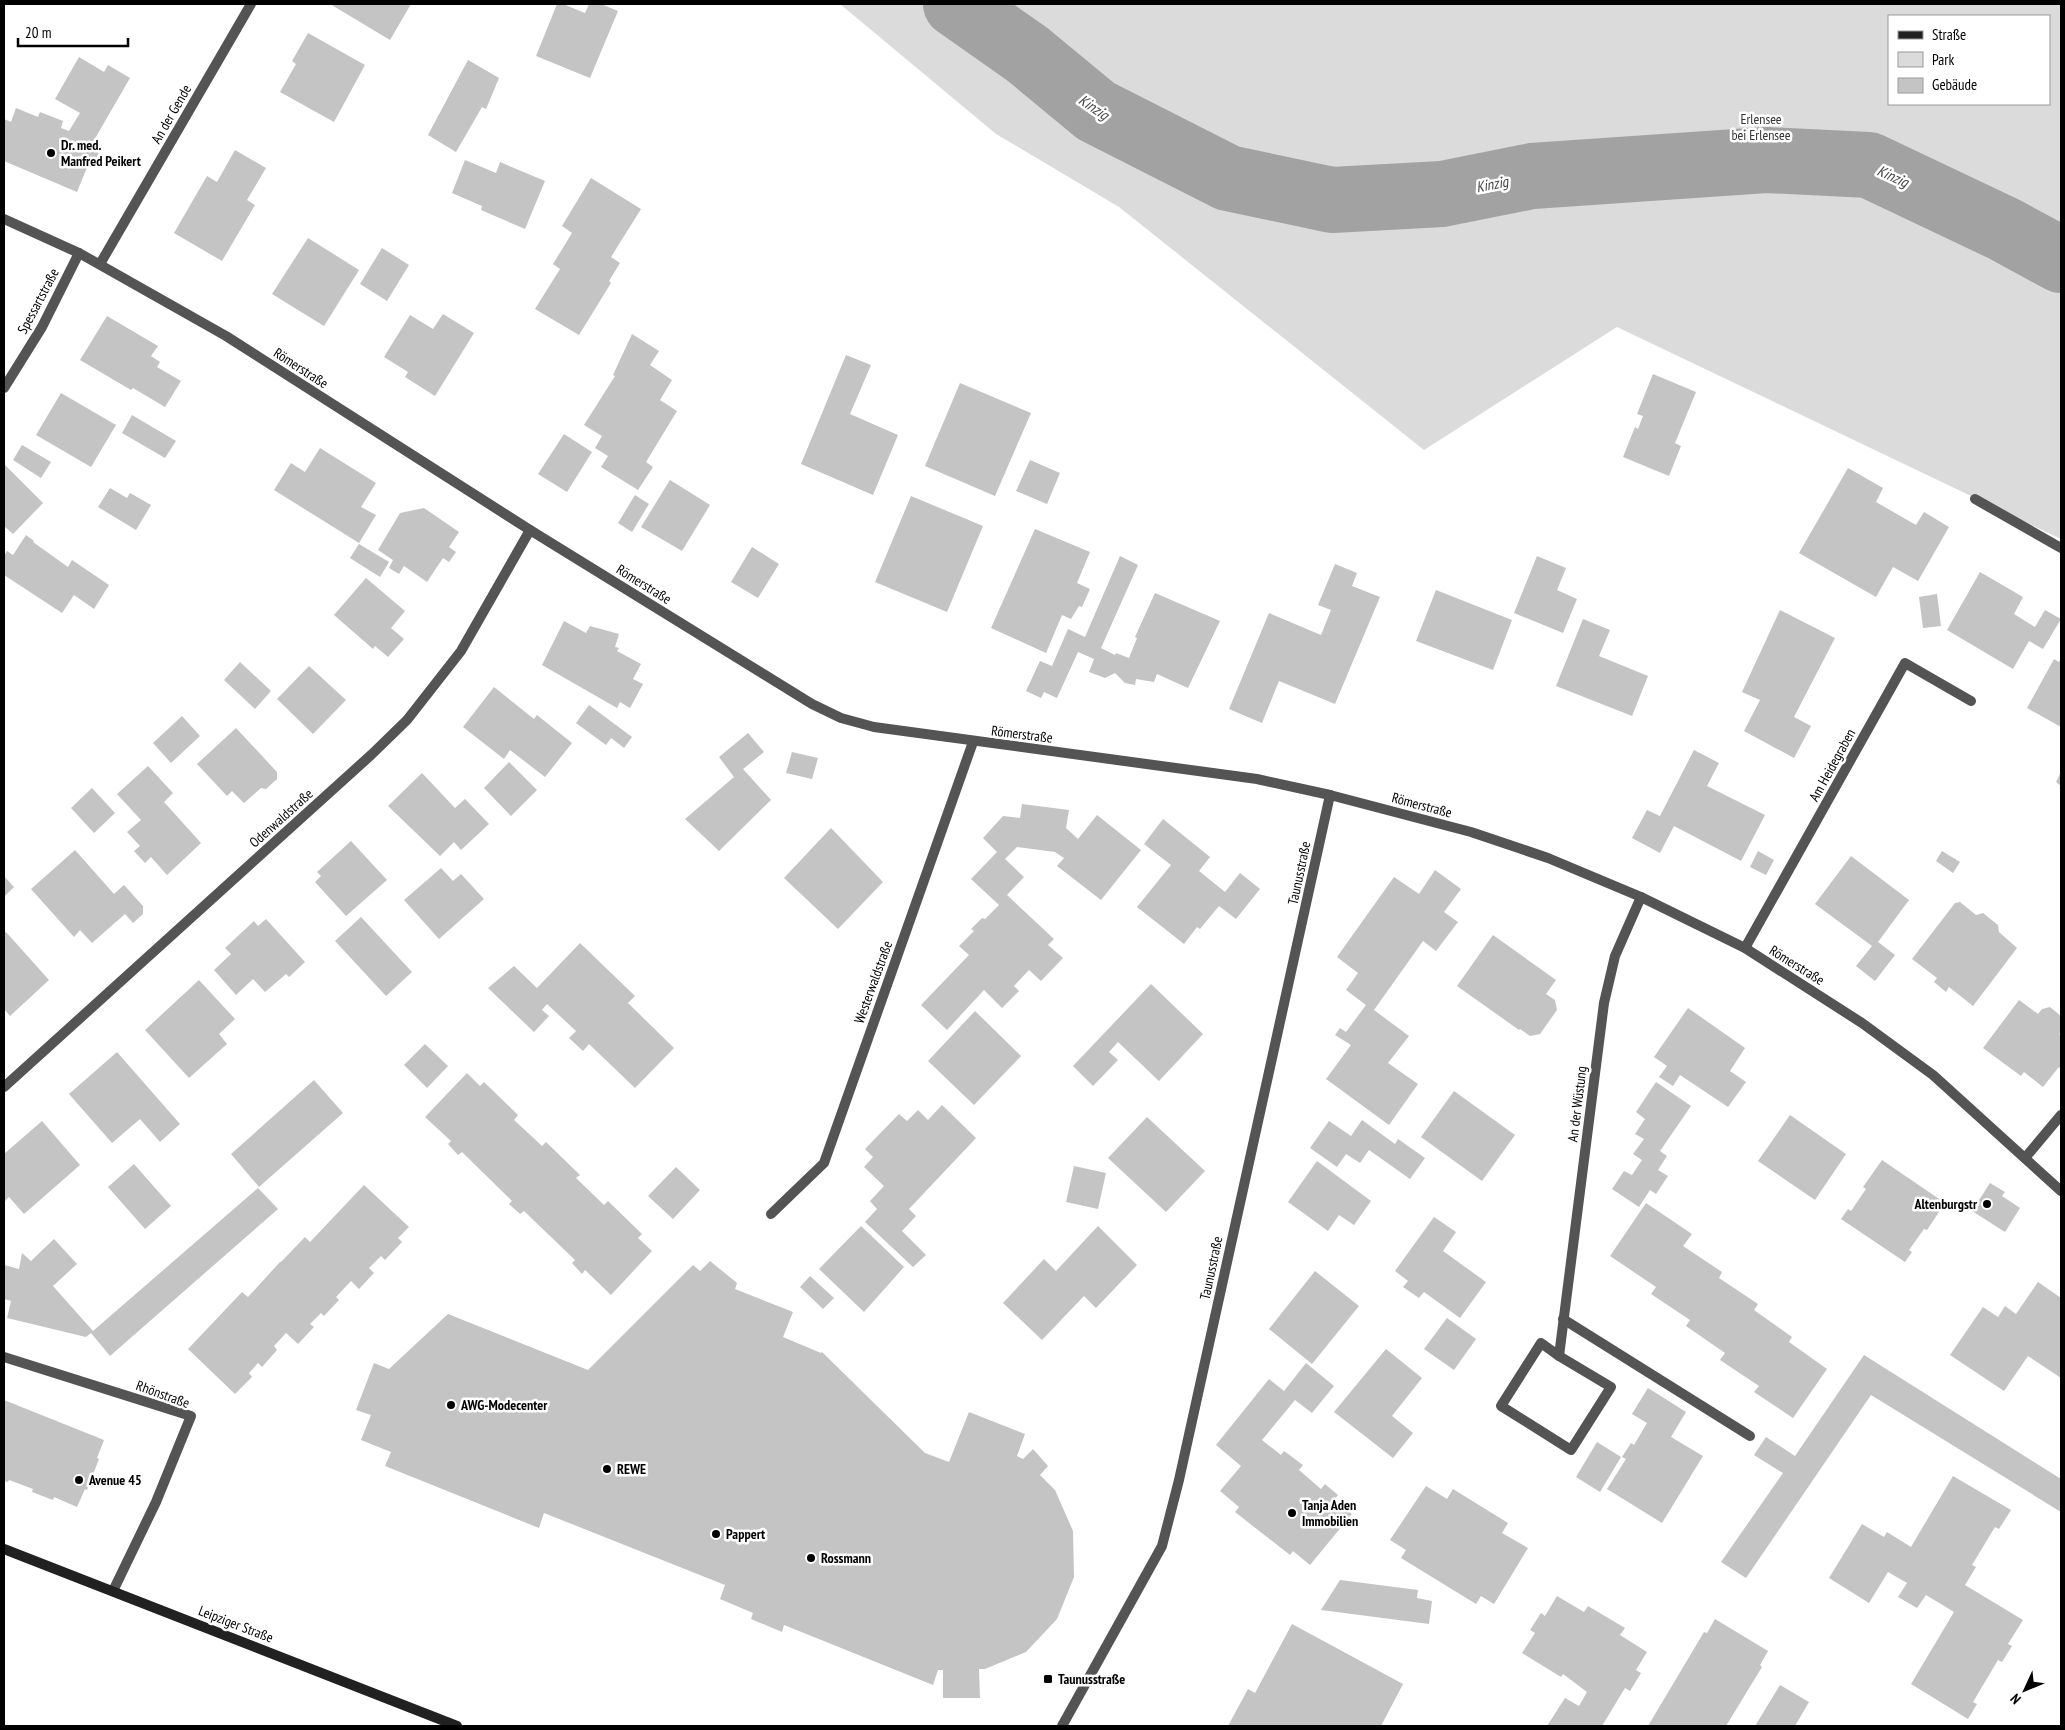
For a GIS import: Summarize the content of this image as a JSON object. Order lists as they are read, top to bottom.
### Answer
{
  "streets": {
    "main road": ["Leipziger Straße"],
    "street": [
      "An der Gende",
      "Spessartstraße",
      "Römerstraße",
      "Am Heidegraben",
      "Odenwaldstraße",
      "Taunusstraße",
      "Westerwaldstraße",
      "An der Wüstung",
      "Rhönstraße"
    ]
  },
  "crossings": [
    ["An der Gende", "Römerstraße"],
    ["Spessartstraße", "Römerstraße"],
    ["Römerstraße", "Am Heidegraben"],
    ["Römerstraße", "Odenwaldstraße"],
    ["Römerstraße", "Taunusstraße"],
    ["Römerstraße", "Westerwaldstraße"],
    ["Römerstraße", "An der Wüstung"],
    ["Rhönstraße", "Leipziger Straße"]
  ],
  "water": ["Kinzig"],
  "parks": ["Erlensee bei Erlensee"],
  "places": {
    "other": [
      "Dr. med. Manfred Peikert",
      "Altenburgstr",
      "AWG-Modecenter",
      "REWE",
      "Avenue 45",
      "Tanja Aden Immobilien",
      "Pappert",
      "Rossmann"
    ],
    "transit": ["Taunusstraße"]
  },
  "legend": ["Straße", "Park", "Gebäude"],
  "scale_bar": "20 m",
  "north": "bottom left"
}
